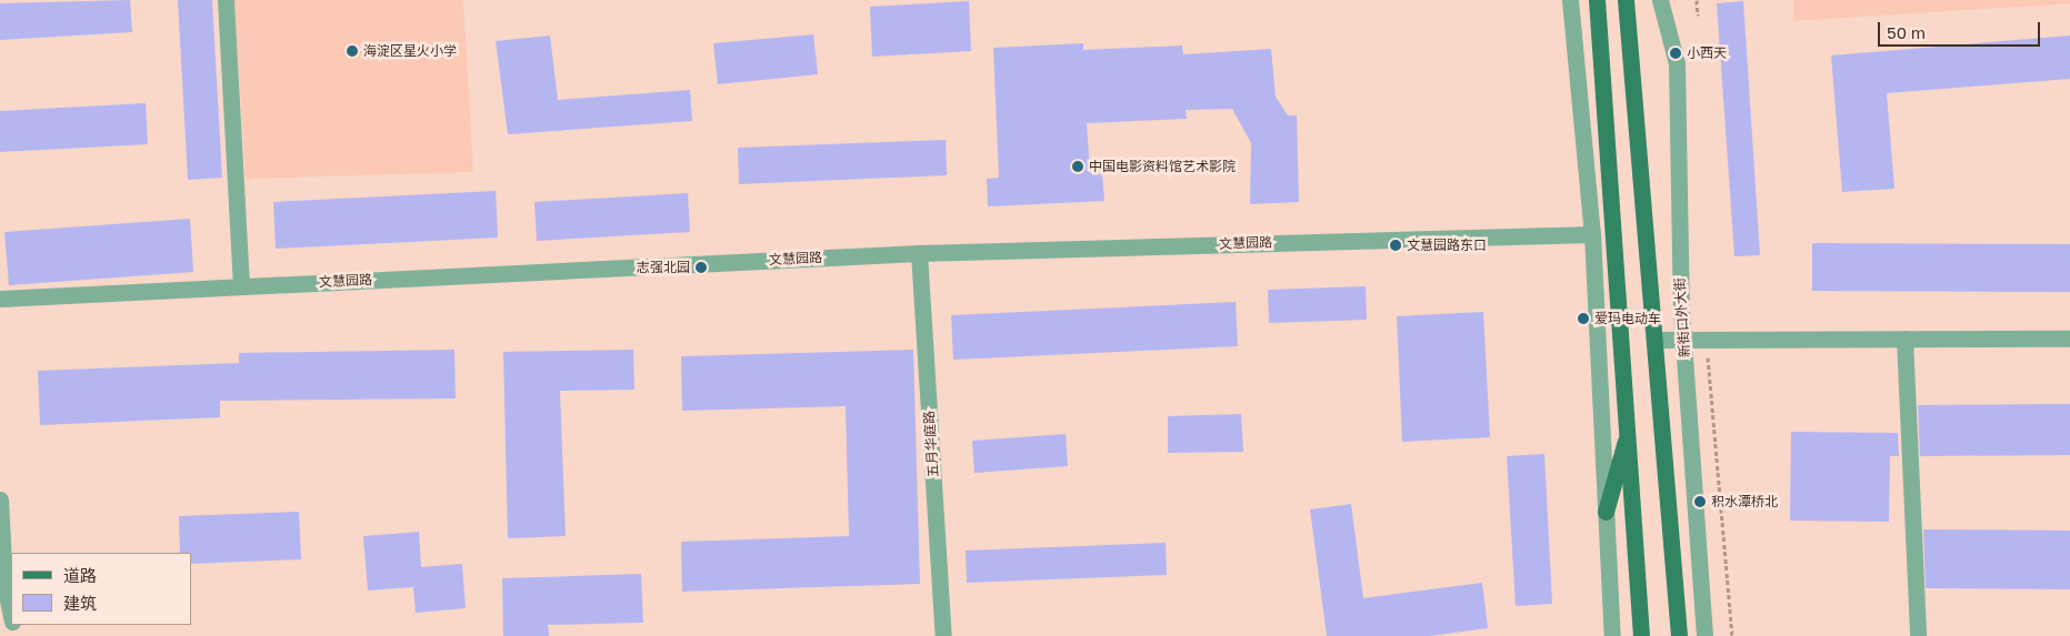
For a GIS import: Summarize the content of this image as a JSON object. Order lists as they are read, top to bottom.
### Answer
{
  "streets": {
    "main road": ["新街口外大街"],
    "street": ["文慧园路", "五月华庭路"]
  },
  "crossings": [
    ["文慧园路", "五月华庭路"]
  ],
  "places": [
    "海淀区星火小学",
    "小西天",
    "中国电影资料馆艺术影院",
    "文慧园路东口",
    "志强北园",
    "爱玛电动车",
    "积水潭桥北"
  ],
  "legend": ["道路", "建筑"],
  "scale_bar": "50 m"
}
